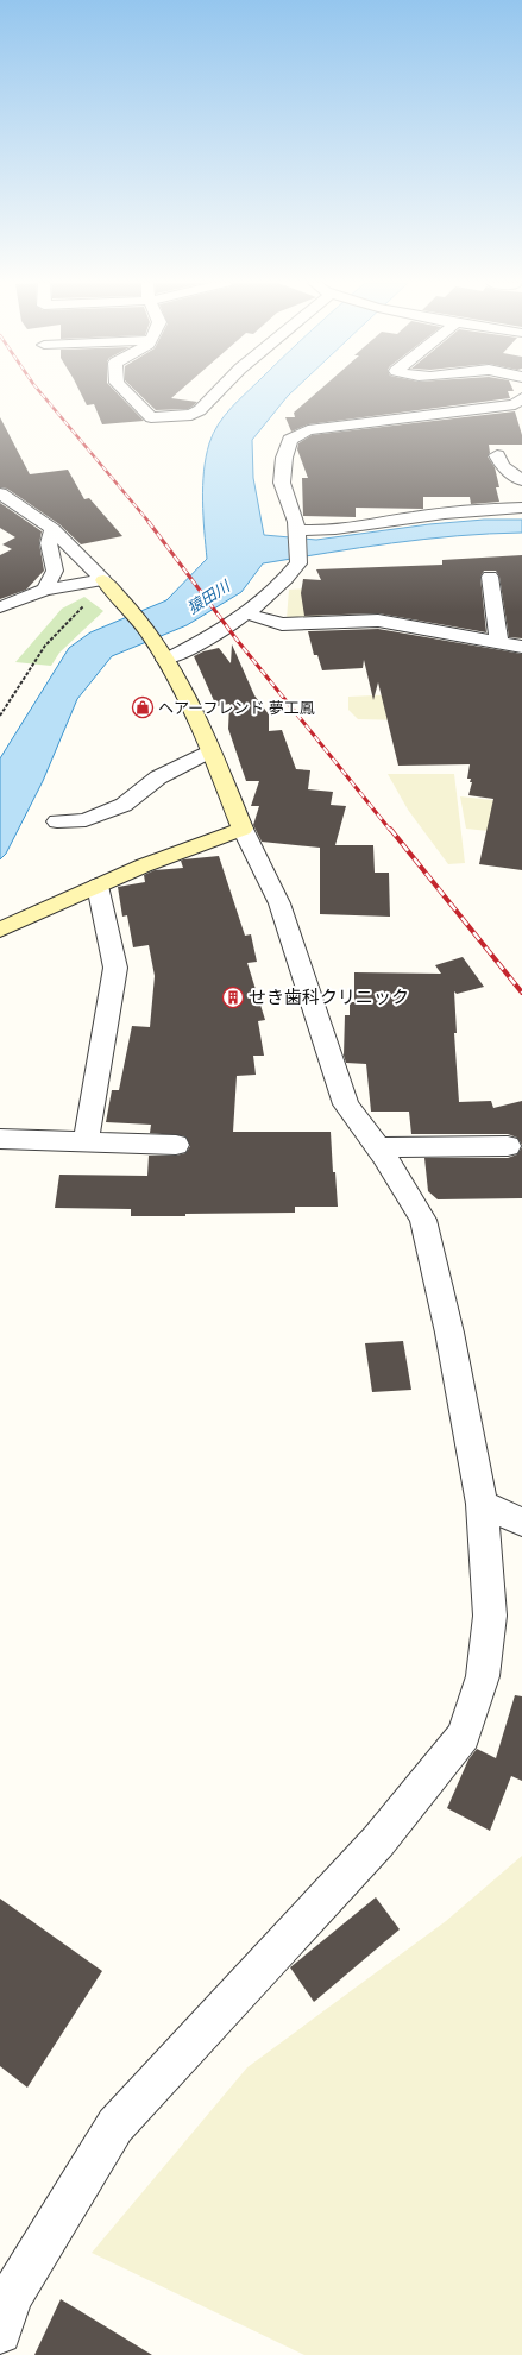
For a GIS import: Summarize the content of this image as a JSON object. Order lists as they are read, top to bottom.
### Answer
{
  "water": ["猿田川"],
  "places": {
    "shop": ["ヘアーフレンド 夢工鳳"],
    "building": ["せき歯科クリニック"]
  }
}
